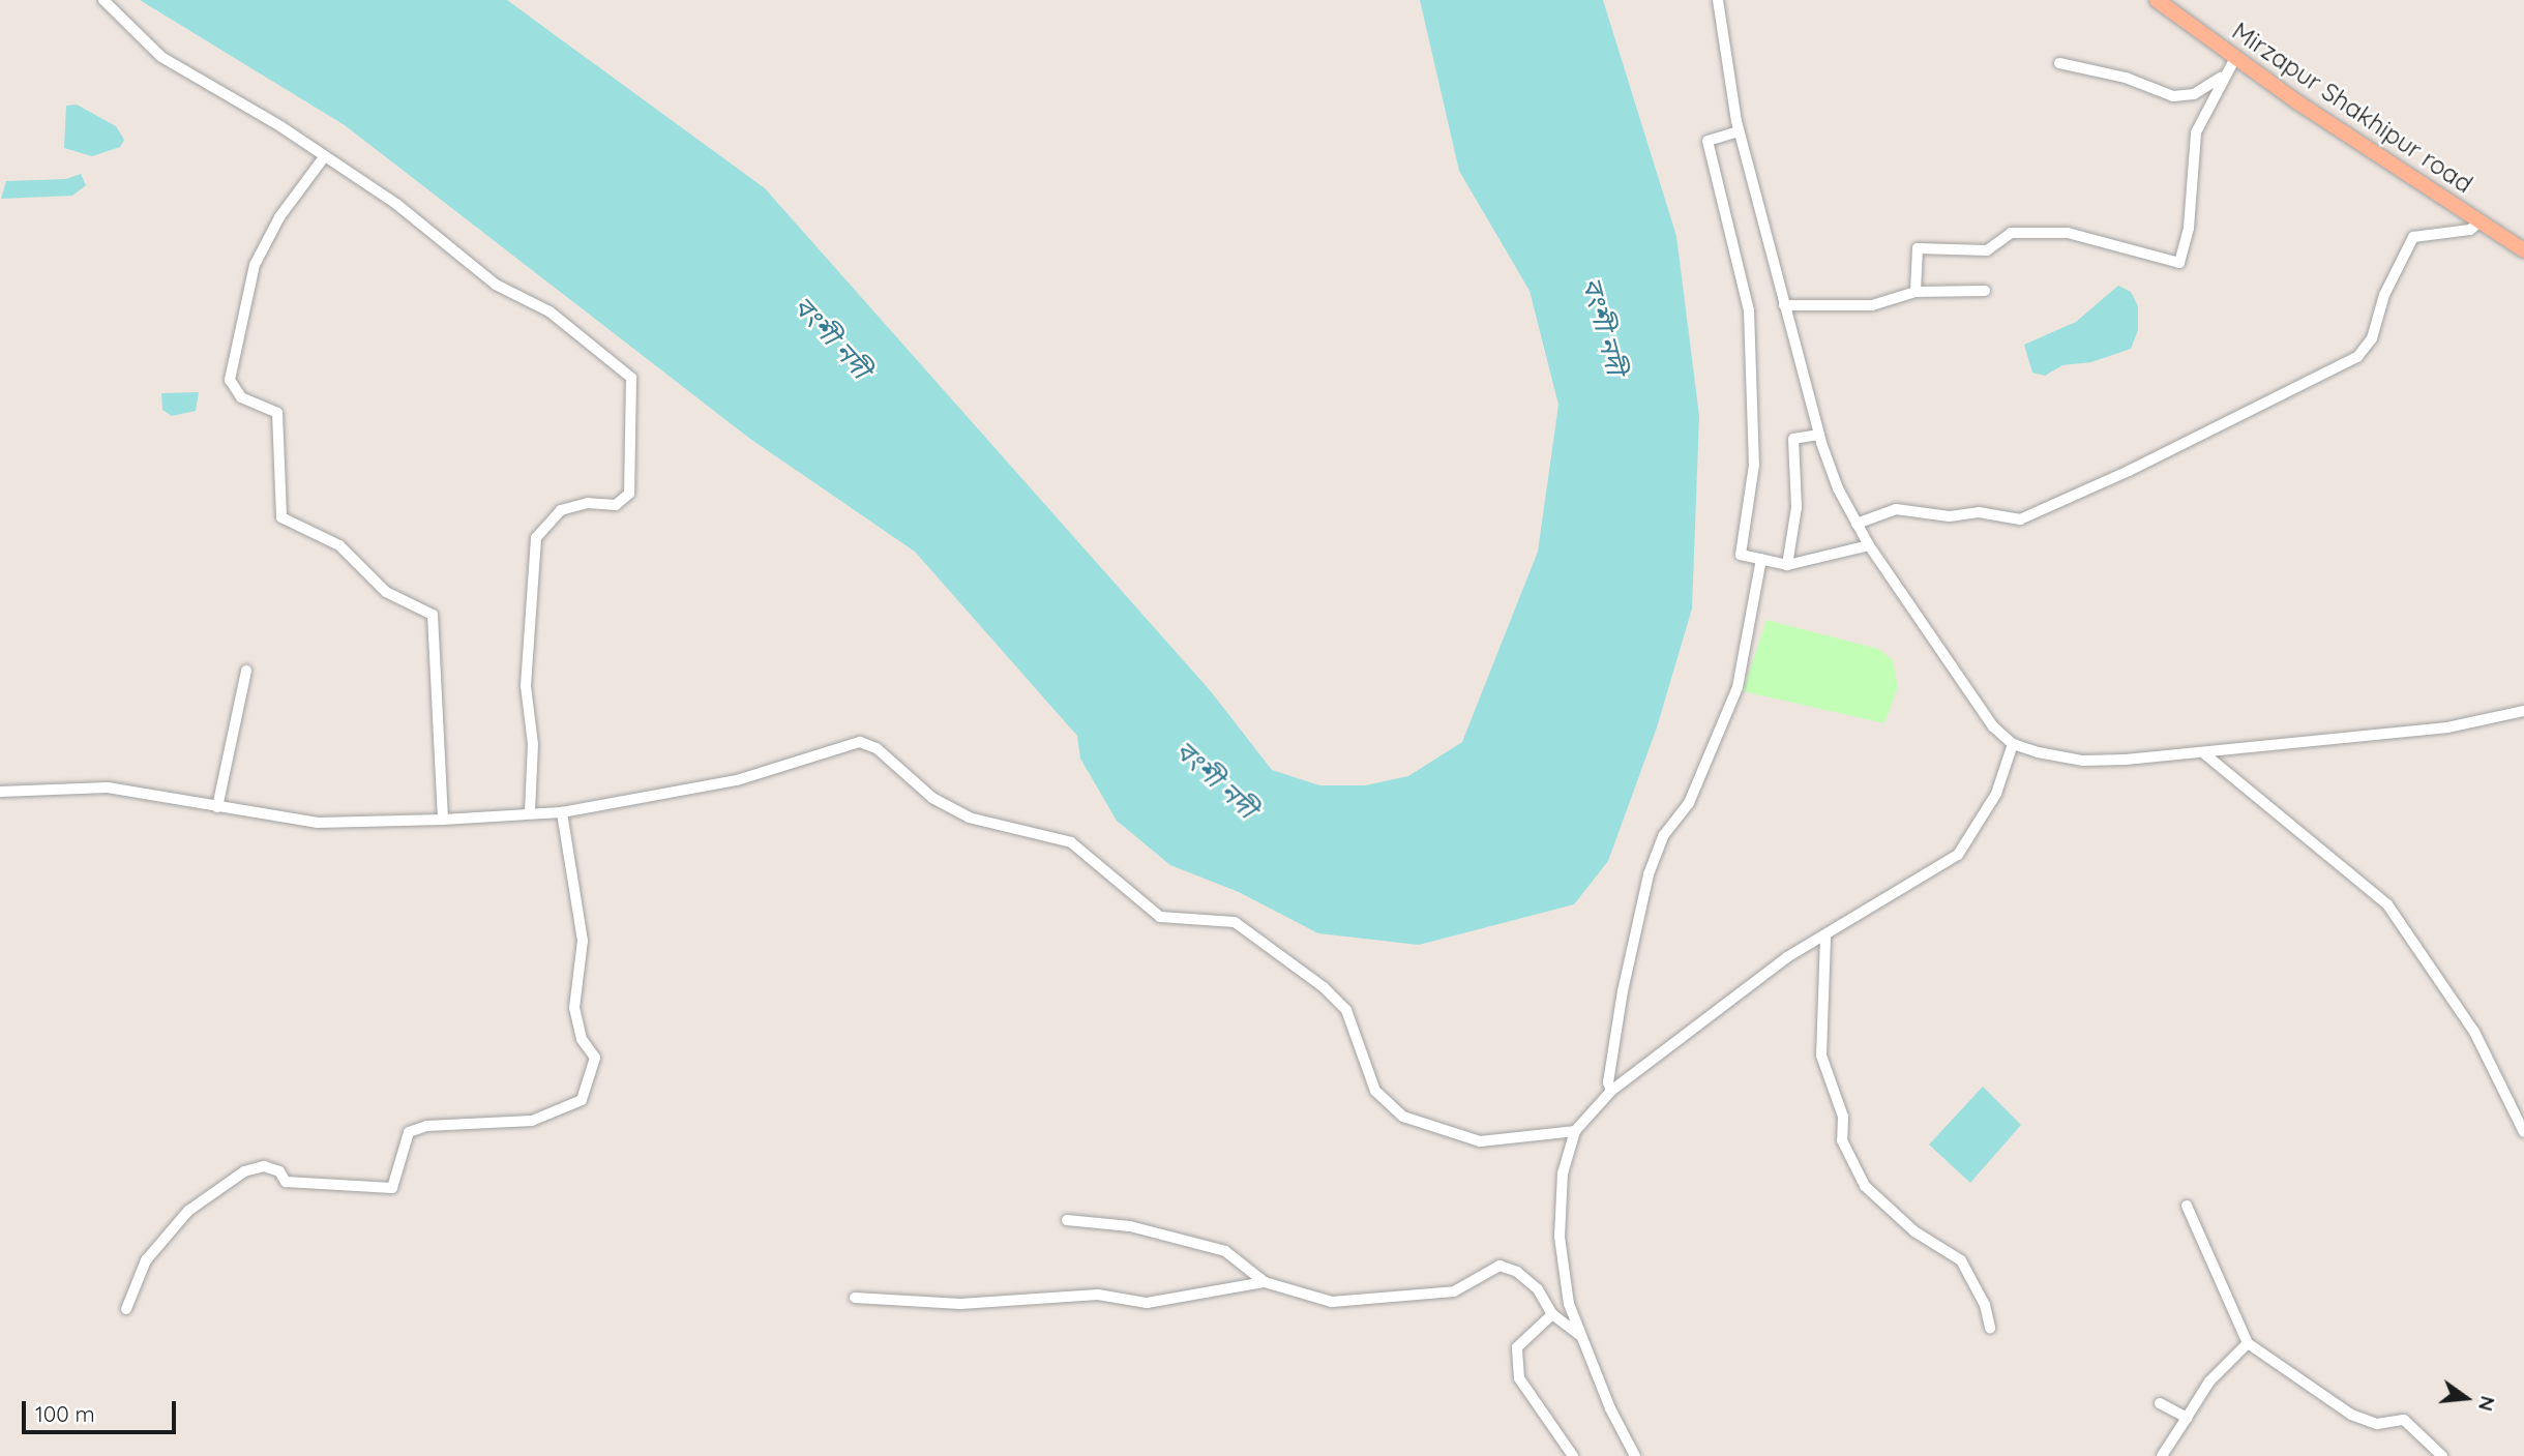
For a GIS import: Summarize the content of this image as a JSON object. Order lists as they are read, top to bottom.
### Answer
{
  "streets": {
    "main road": ["Mirzapur Shakhipur road"]
  },
  "water": ["বংশী নদী"],
  "scale_bar": "100 m",
  "north": "right"
}
